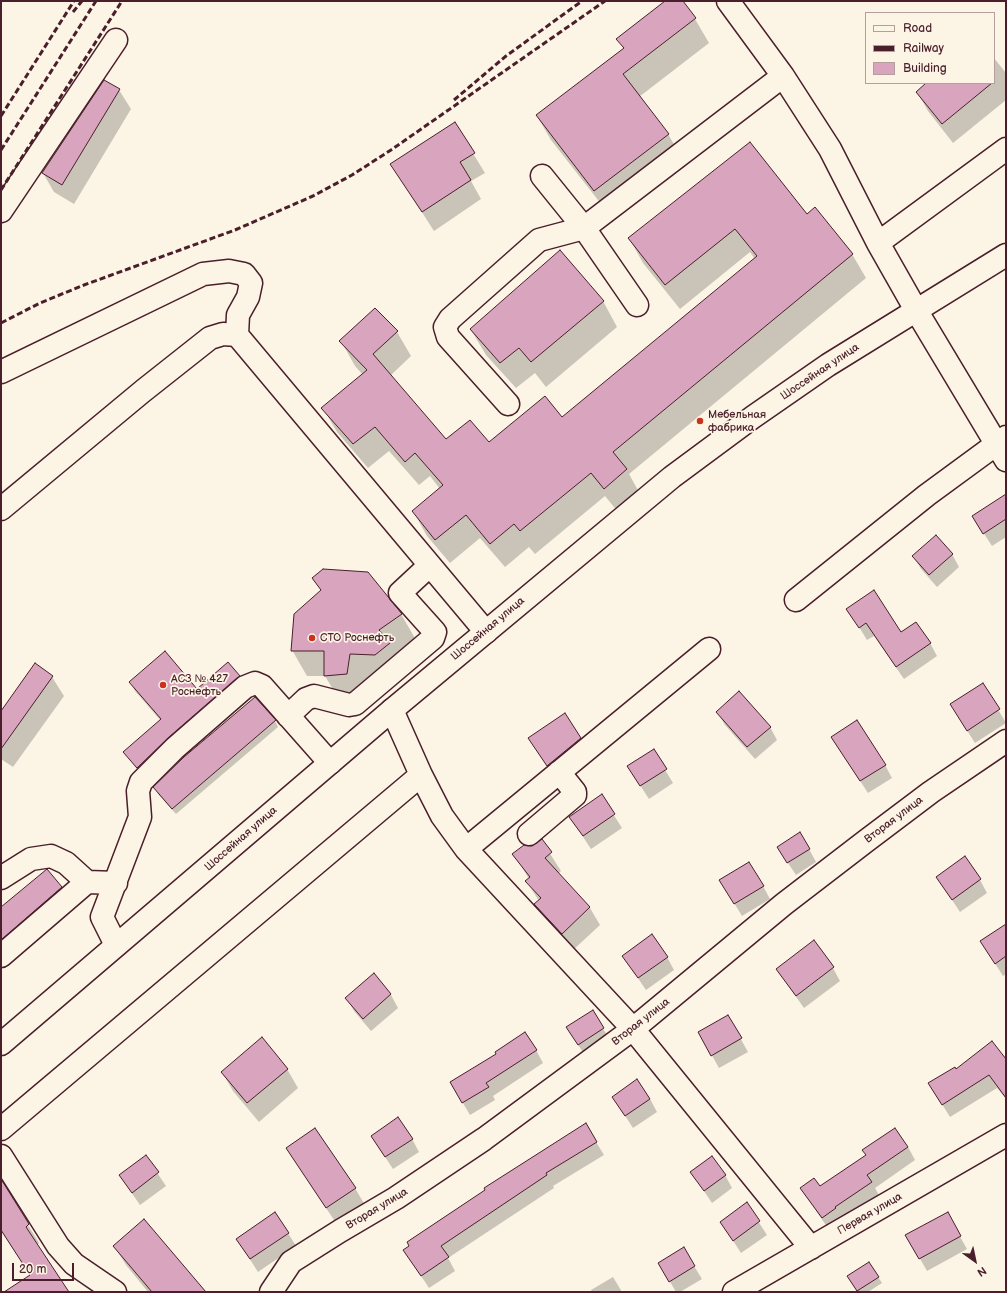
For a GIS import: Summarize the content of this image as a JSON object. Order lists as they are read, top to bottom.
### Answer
{
  "streets": {
    "street": ["Шоссейная улица", "Вторая улица", "Первая улица"]
  },
  "places": ["Мебельная фабрика", "СТО Роснефть", "АСЗ № 427 Роснефть"],
  "legend": ["Road", "Railway", "Building"],
  "scale_bar": "20 m",
  "north": "bottom right"
}
